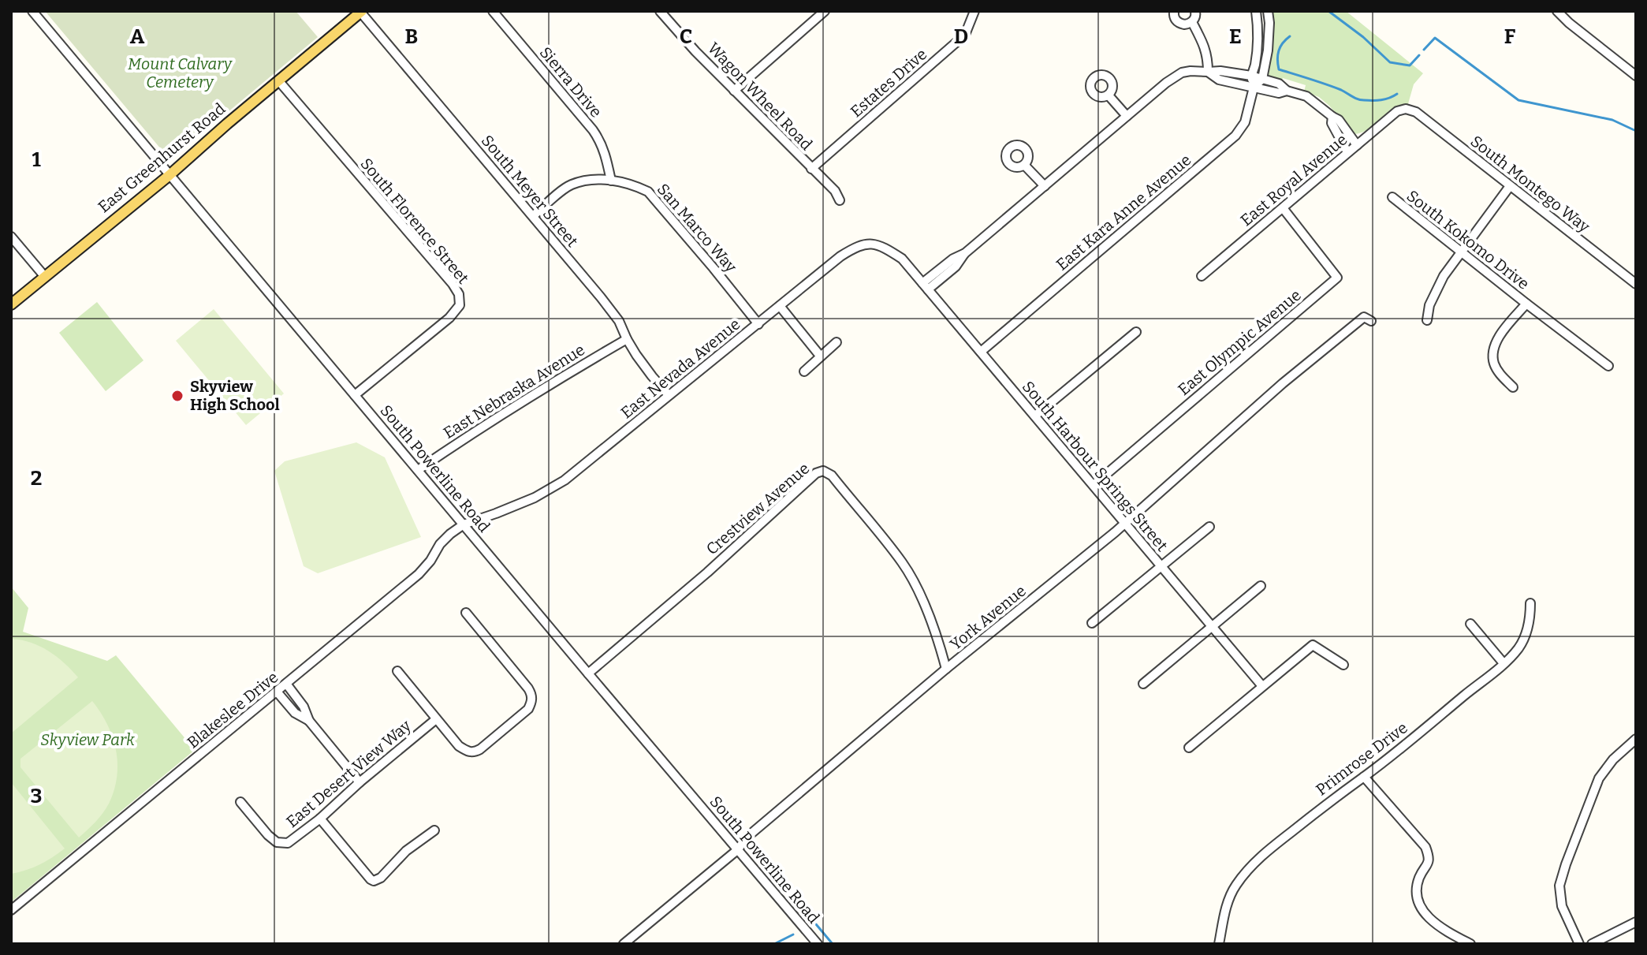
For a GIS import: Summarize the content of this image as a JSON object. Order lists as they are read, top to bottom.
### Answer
{
  "streets": {
    "main road": ["East Greenhurst Road"],
    "street": [
      "Sierra Drive",
      "Estates Drive",
      "Wagon Wheel Road",
      "East Royal Avenue",
      "South Montego Way",
      "South Meyer Street",
      "East Kara Anne Avenue",
      "South Florence Street",
      "San Marco Way",
      "South Kokomo Drive",
      "East Olympic Avenue",
      "East Nevada Avenue",
      "East Nebraska Avenue",
      "South Harbour Springs Street",
      "South Powerline Road",
      "Crestview Avenue",
      "York Avenue",
      "Blakeslee Drive",
      "Primrose Drive",
      "East Desert View Way"
    ]
  },
  "crossings": [
    ["Sierra Drive", "San Marco Way"],
    ["Estates Drive", "Wagon Wheel Road"],
    ["East Greenhurst Road", "South Meyer Street"],
    ["East Greenhurst Road", "South Florence Street"],
    ["East Greenhurst Road", "South Powerline Road"],
    ["East Royal Avenue", "South Montego Way"],
    ["East Royal Avenue", "East Olympic Avenue"],
    ["South Meyer Street", "San Marco Way"],
    ["South Meyer Street", "East Nevada Avenue"],
    ["South Meyer Street", "East Nebraska Avenue"],
    ["East Kara Anne Avenue", "South Harbour Springs Street"],
    ["South Florence Street", "South Powerline Road"],
    ["San Marco Way", "East Nevada Avenue"],
    ["East Olympic Avenue", "South Harbour Springs Street"],
    ["East Nevada Avenue", "South Harbour Springs Street"],
    ["East Nevada Avenue", "South Powerline Road"],
    ["East Nevada Avenue", "Blakeslee Drive"],
    ["East Nebraska Avenue", "South Powerline Road"],
    ["South Harbour Springs Street", "York Avenue"],
    ["South Powerline Road", "Crestview Avenue"],
    ["South Powerline Road", "York Avenue"],
    ["South Powerline Road", "Blakeslee Drive"],
    ["Crestview Avenue", "York Avenue"]
  ],
  "parks": ["Mount Calvary Cemetery", "Skyview Park"],
  "places": ["Skyview High School"],
  "grid": {
    "columns": [
      "A",
      "B",
      "C",
      "D",
      "E",
      "F"
    ],
    "rows": ["1", "2", "3"]
  }
}
